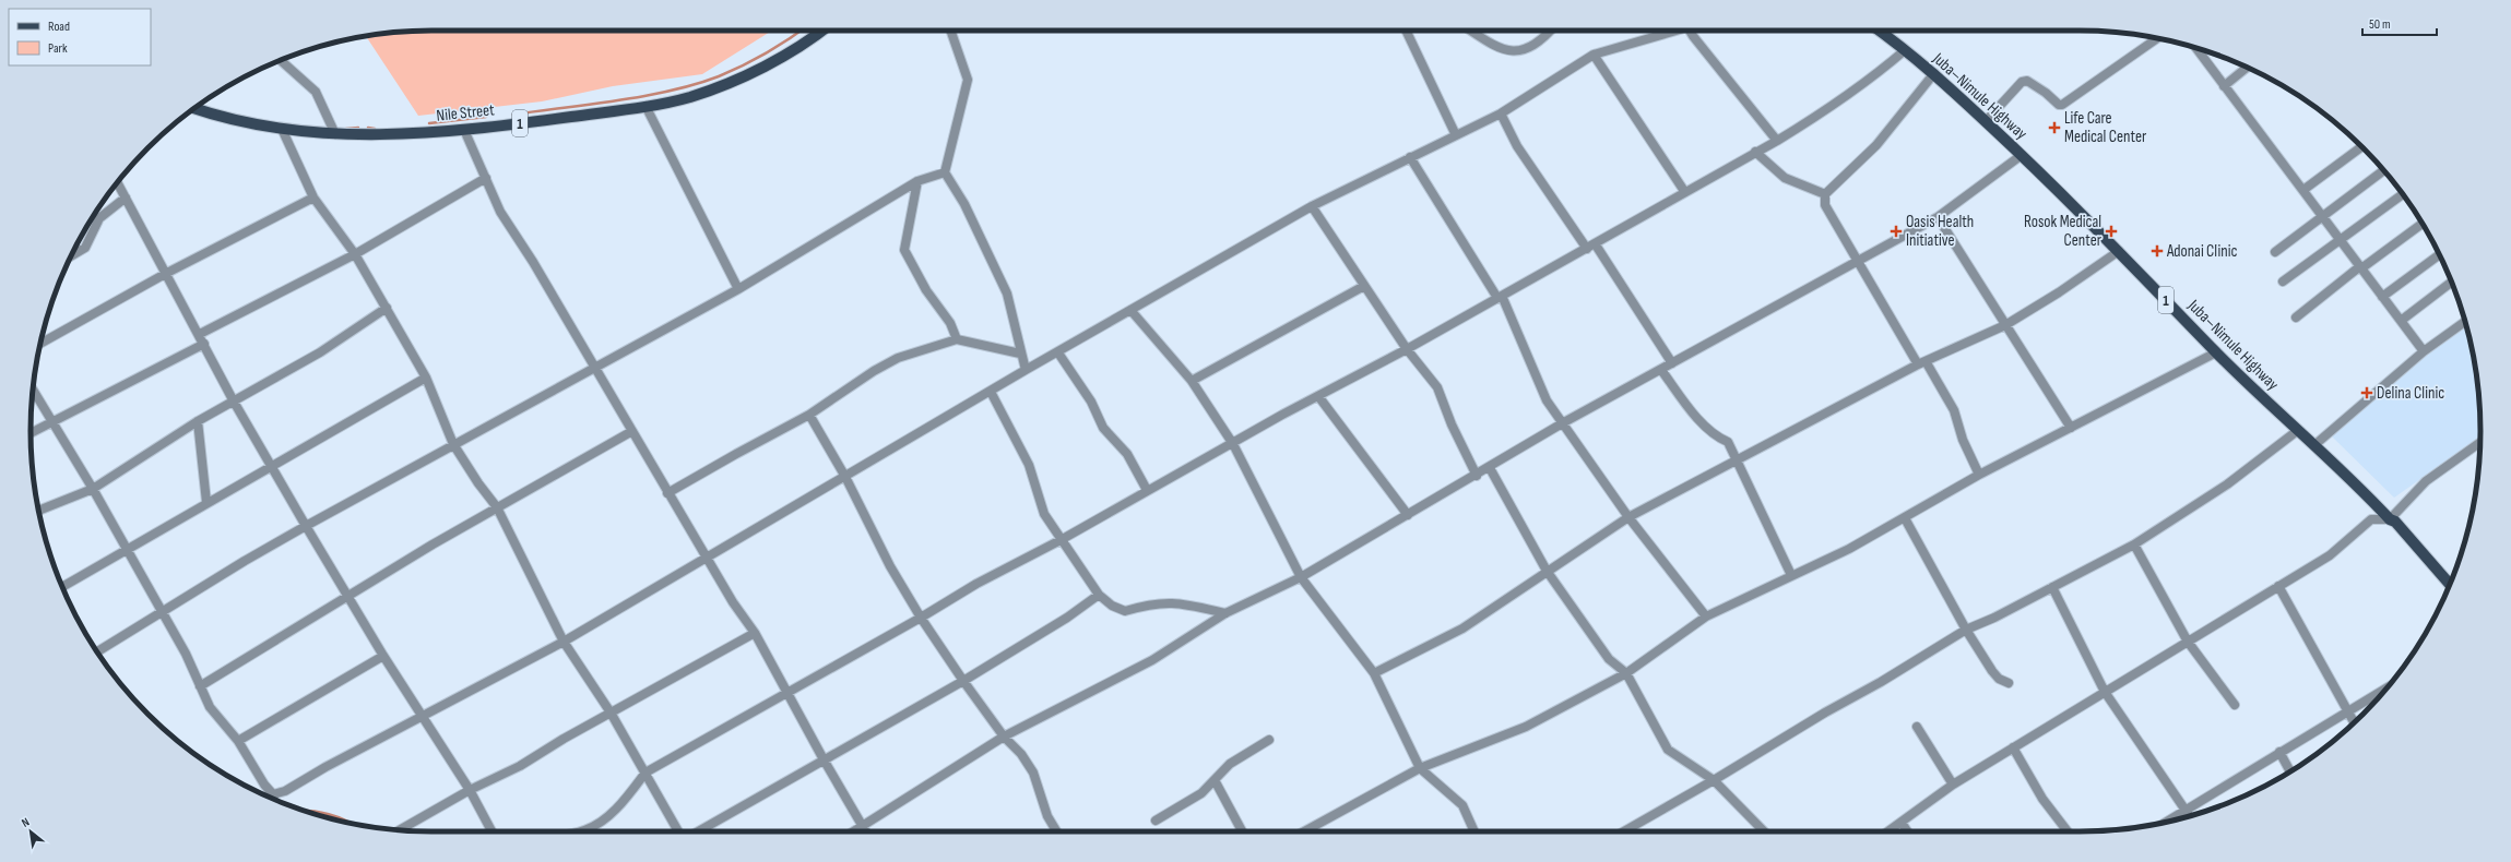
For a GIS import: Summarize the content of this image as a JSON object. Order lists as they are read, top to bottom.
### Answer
{
  "streets": {
    "main road": ["Juba–Nimule Highway", "Nile Street", "1"]
  },
  "places": {
    "health": [
      "Life Care Medical Center",
      "Oasis Health Initiative",
      "Rosok Medical Center",
      "Adonai Clinic",
      "Delina Clinic"
    ]
  },
  "legend": ["Road", "Park"],
  "scale_bar": "50 m",
  "north": "top left"
}
